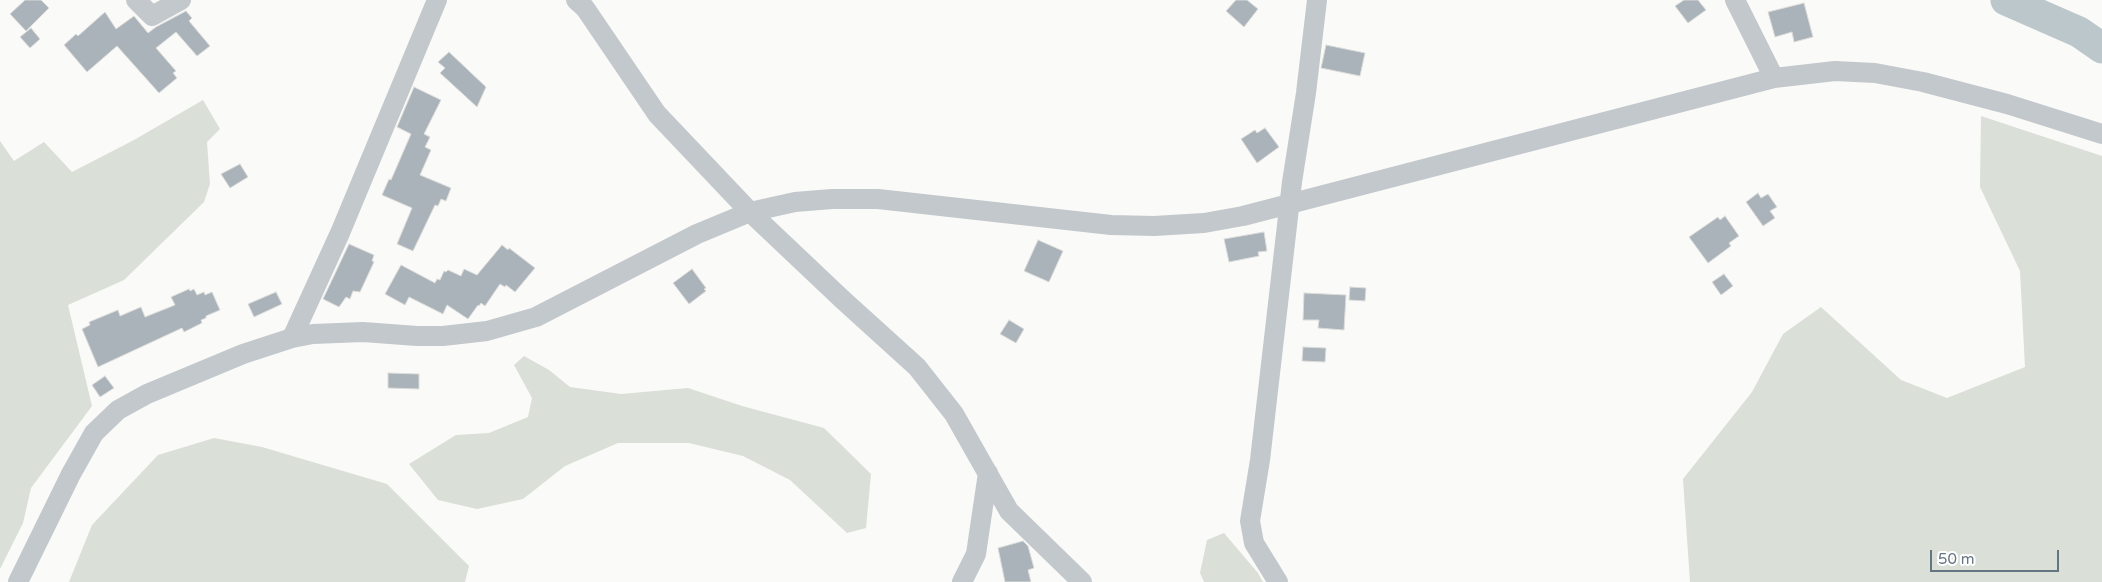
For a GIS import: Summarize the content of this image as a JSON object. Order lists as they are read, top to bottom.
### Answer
{
  "scale_bar": "50 m"
}
